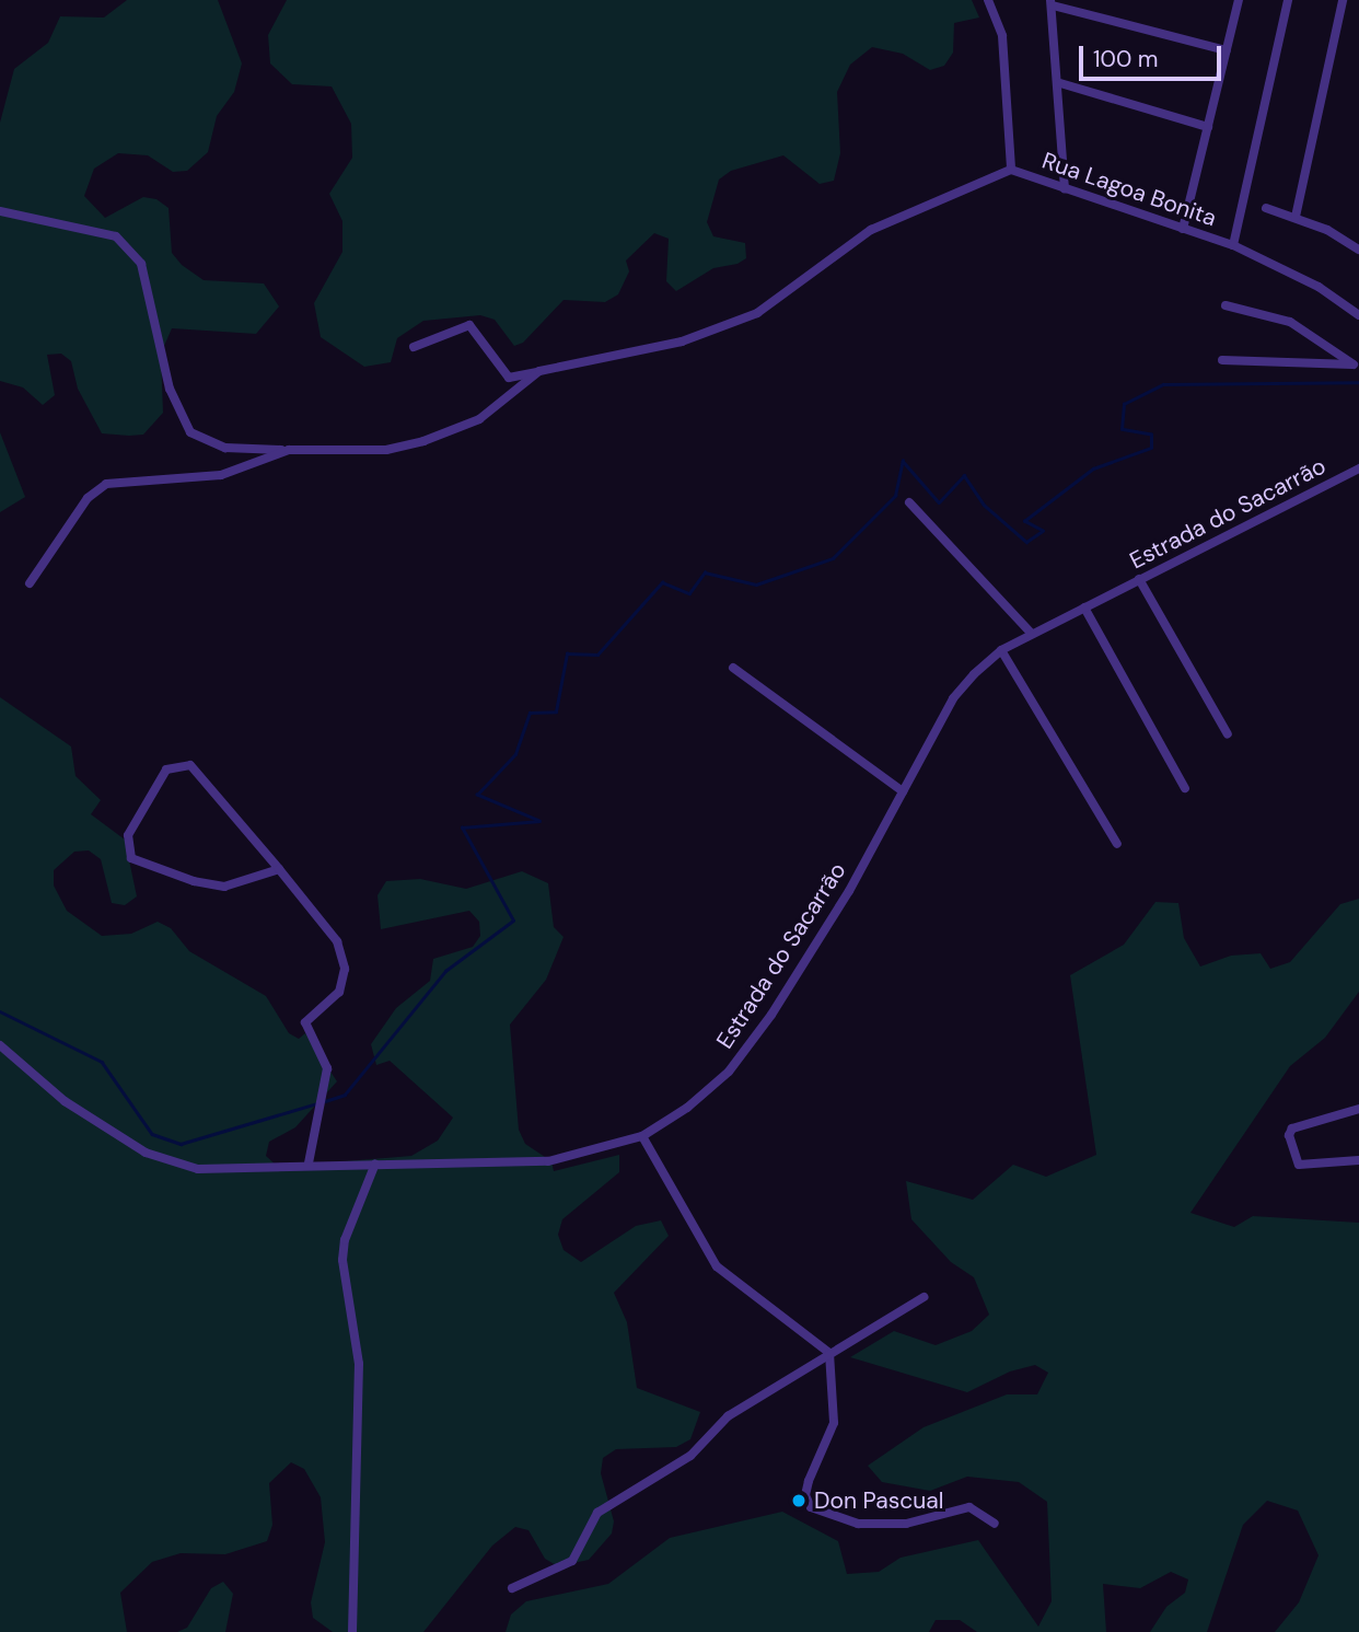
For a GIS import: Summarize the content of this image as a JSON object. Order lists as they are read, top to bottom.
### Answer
{
  "streets": {
    "street": ["Rua Lagoa Bonita", "Estrada do Sacarrão"]
  },
  "places": ["Don Pascual"],
  "scale_bar": "100 m"
}
